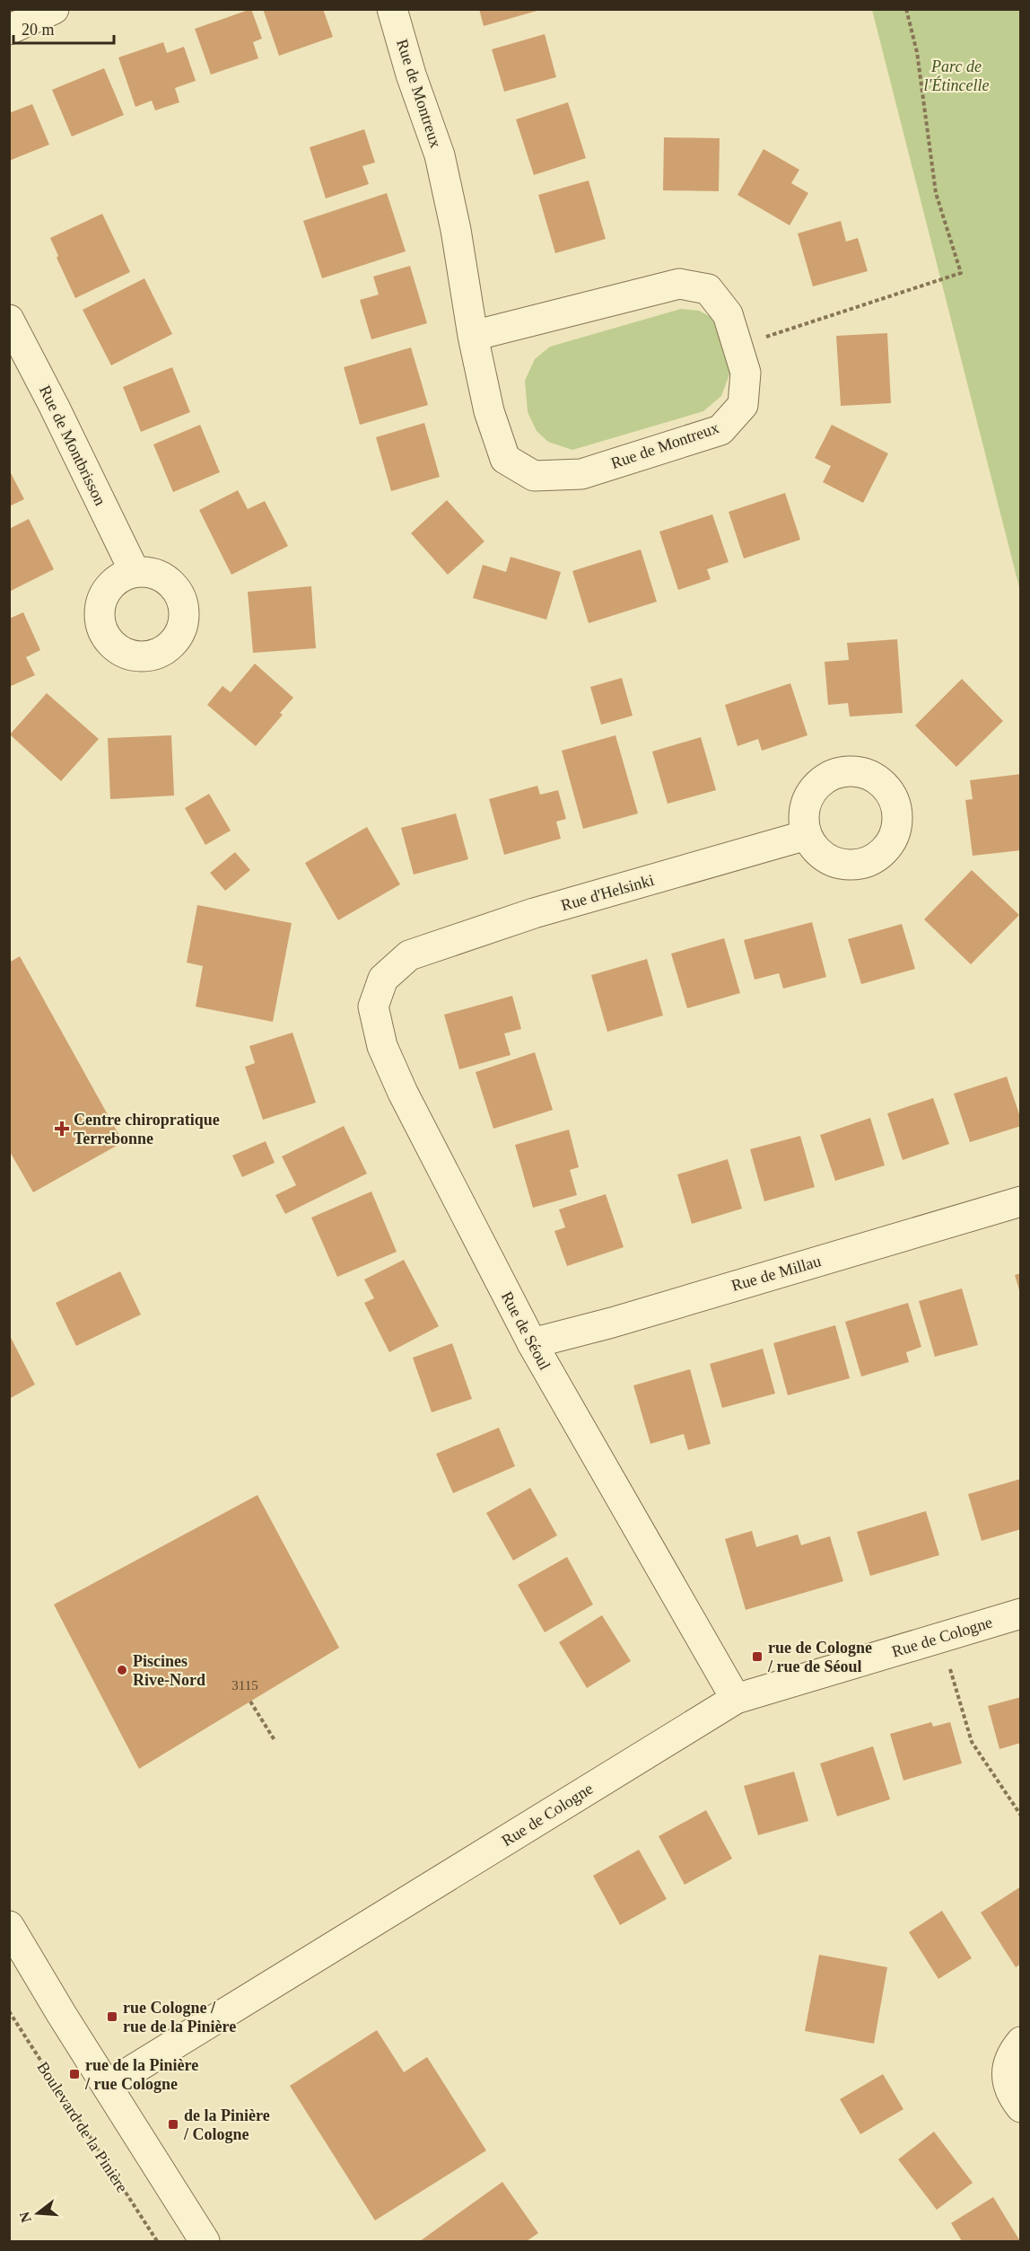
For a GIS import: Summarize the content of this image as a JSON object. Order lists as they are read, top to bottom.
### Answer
{
  "streets": {
    "street": [
      "Rue de Montreux",
      "Rue de Montbrisson",
      "Rue d'Helsinki",
      "Rue de Millau",
      "Rue de Séoul",
      "Rue de Cologne"
    ],
    "path": ["Boulevard de la Pinière"]
  },
  "crossings": [
    ["Rue d'Helsinki", "Rue de Séoul"],
    ["Rue de Millau", "Rue de Séoul"],
    ["Rue de Séoul", "Rue de Cologne"]
  ],
  "parks": ["Parc de l'Étincelle"],
  "places": {
    "health": ["Centre chiropratique Terrebonne"],
    "transit": [
      "rue de Cologne / rue de Séoul",
      "rue Cologne / rue de la Pinière",
      "rue de la Pinière / rue Cologne",
      "de la Pinière / Cologne"
    ],
    "other": ["Piscines Rive-Nord"]
  },
  "house_numbers": ["3115"],
  "scale_bar": "20 m",
  "north": "left"
}
